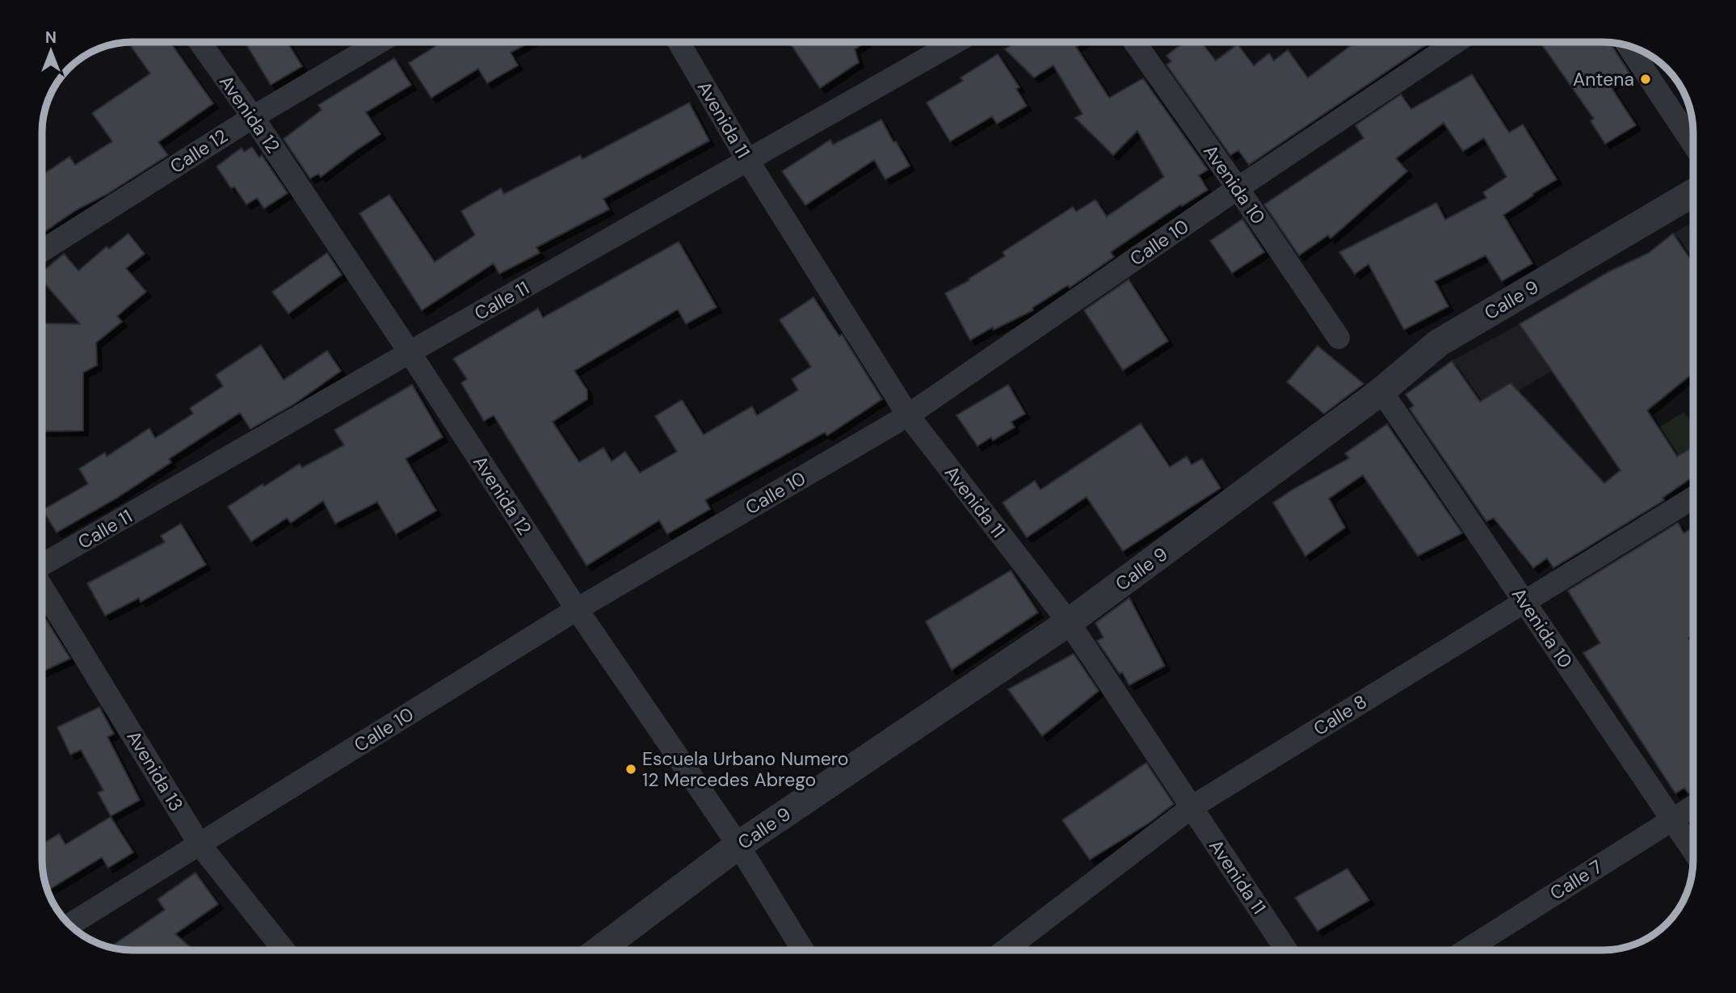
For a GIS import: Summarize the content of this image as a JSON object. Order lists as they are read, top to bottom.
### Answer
{
  "streets": {
    "street": [
      "Avenida 12",
      "Avenida 11",
      "Calle 12",
      "Avenida 10",
      "Calle 10",
      "Calle 9",
      "Calle 11",
      "Calle 8",
      "Avenida 13",
      "Calle 7"
    ]
  },
  "crossings": [
    ["Avenida 12", "Calle 12"],
    ["Avenida 12", "Calle 10"],
    ["Avenida 12", "Calle 9"],
    ["Avenida 12", "Calle 11"],
    ["Avenida 11", "Calle 10"],
    ["Avenida 11", "Calle 9"],
    ["Avenida 11", "Calle 11"],
    ["Avenida 11", "Calle 8"],
    ["Avenida 10", "Calle 10"],
    ["Avenida 10", "Calle 9"],
    ["Avenida 10", "Calle 8"],
    ["Avenida 10", "Calle 7"],
    ["Calle 10", "Avenida 13"]
  ],
  "places": ["Antena", "Escuela Urbano Numero 12 Mercedes Abrego"],
  "north": "top"
}
